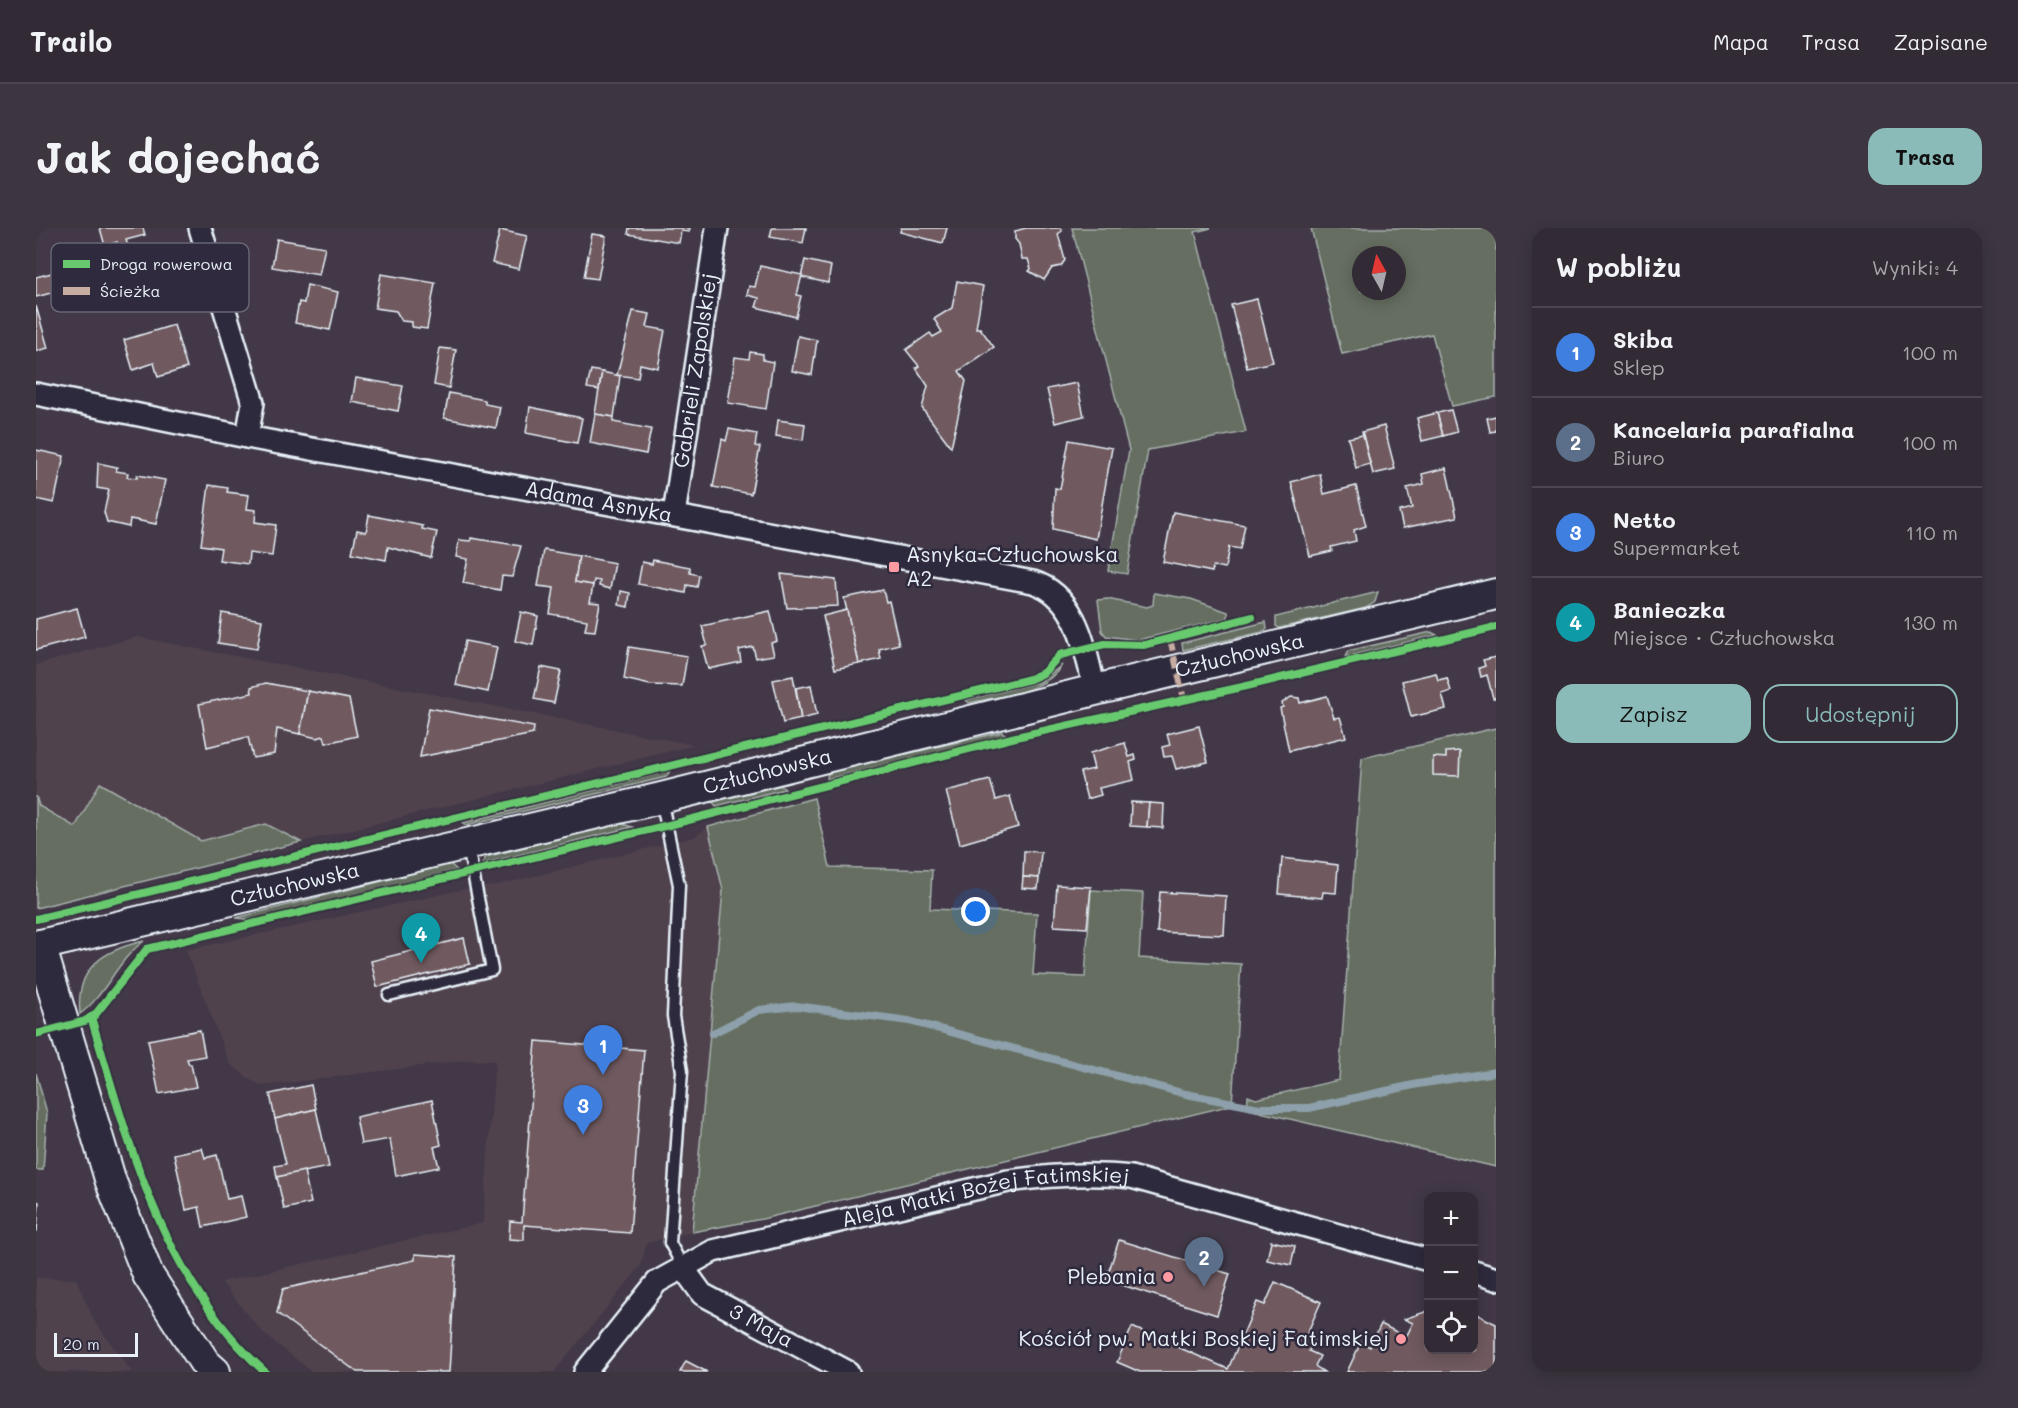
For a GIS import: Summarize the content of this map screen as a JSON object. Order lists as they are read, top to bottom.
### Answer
{
  "streets": {
    "main road": ["Człuchowska"],
    "street": [
      "Gabrieli Zapolskiej",
      "Adama Asnyka",
      "Aleja Matki Bożej Fatimskiej",
      "3 Maja"
    ]
  },
  "crossings": [
    ["Gabrieli Zapolskiej", "Adama Asnyka"],
    ["Adama Asnyka", "Człuchowska"],
    ["Aleja Matki Bożej Fatimskiej", "3 Maja"]
  ],
  "places": {
    "transit": ["Asnyka-Człuchowska A2"],
    "other": ["Plebania", "Kościół pw. Matki Boskiej Fatimskiej"]
  },
  "legend": ["Droga rowerowa", "Ścieżka"],
  "scale_bar": "20 m",
  "north": "top",
  "page": {
    "header": "Trailo",
    "nav": ["Mapa", "Trasa", "Zapisane"],
    "buttons": [
      "Trasa",
      ["Zapisz", "Udostępnij"]
    ],
    "title": "Jak dojechać",
    "heading": ["W pobliżu", "Wyniki: 4"],
    "list": [
      {
        "mark": "1",
        "name": "Skiba",
        "note": "Sklep",
        "value": "100 m"
      },
      {
        "mark": "2",
        "name": "Kancelaria parafialna",
        "note": "Biuro",
        "value": "100 m"
      },
      {
        "mark": "3",
        "name": "Netto",
        "note": "Supermarket",
        "value": "110 m"
      },
      {
        "mark": "4",
        "name": "Banieczka",
        "note": "Miejsce · Człuchowska",
        "value": "130 m"
      }
    ],
    "pins": [
      "4",
      "1",
      "3",
      "2"
    ],
    "map_buttons": ["+", "−"],
    "scale": "20 m"
  }
}
